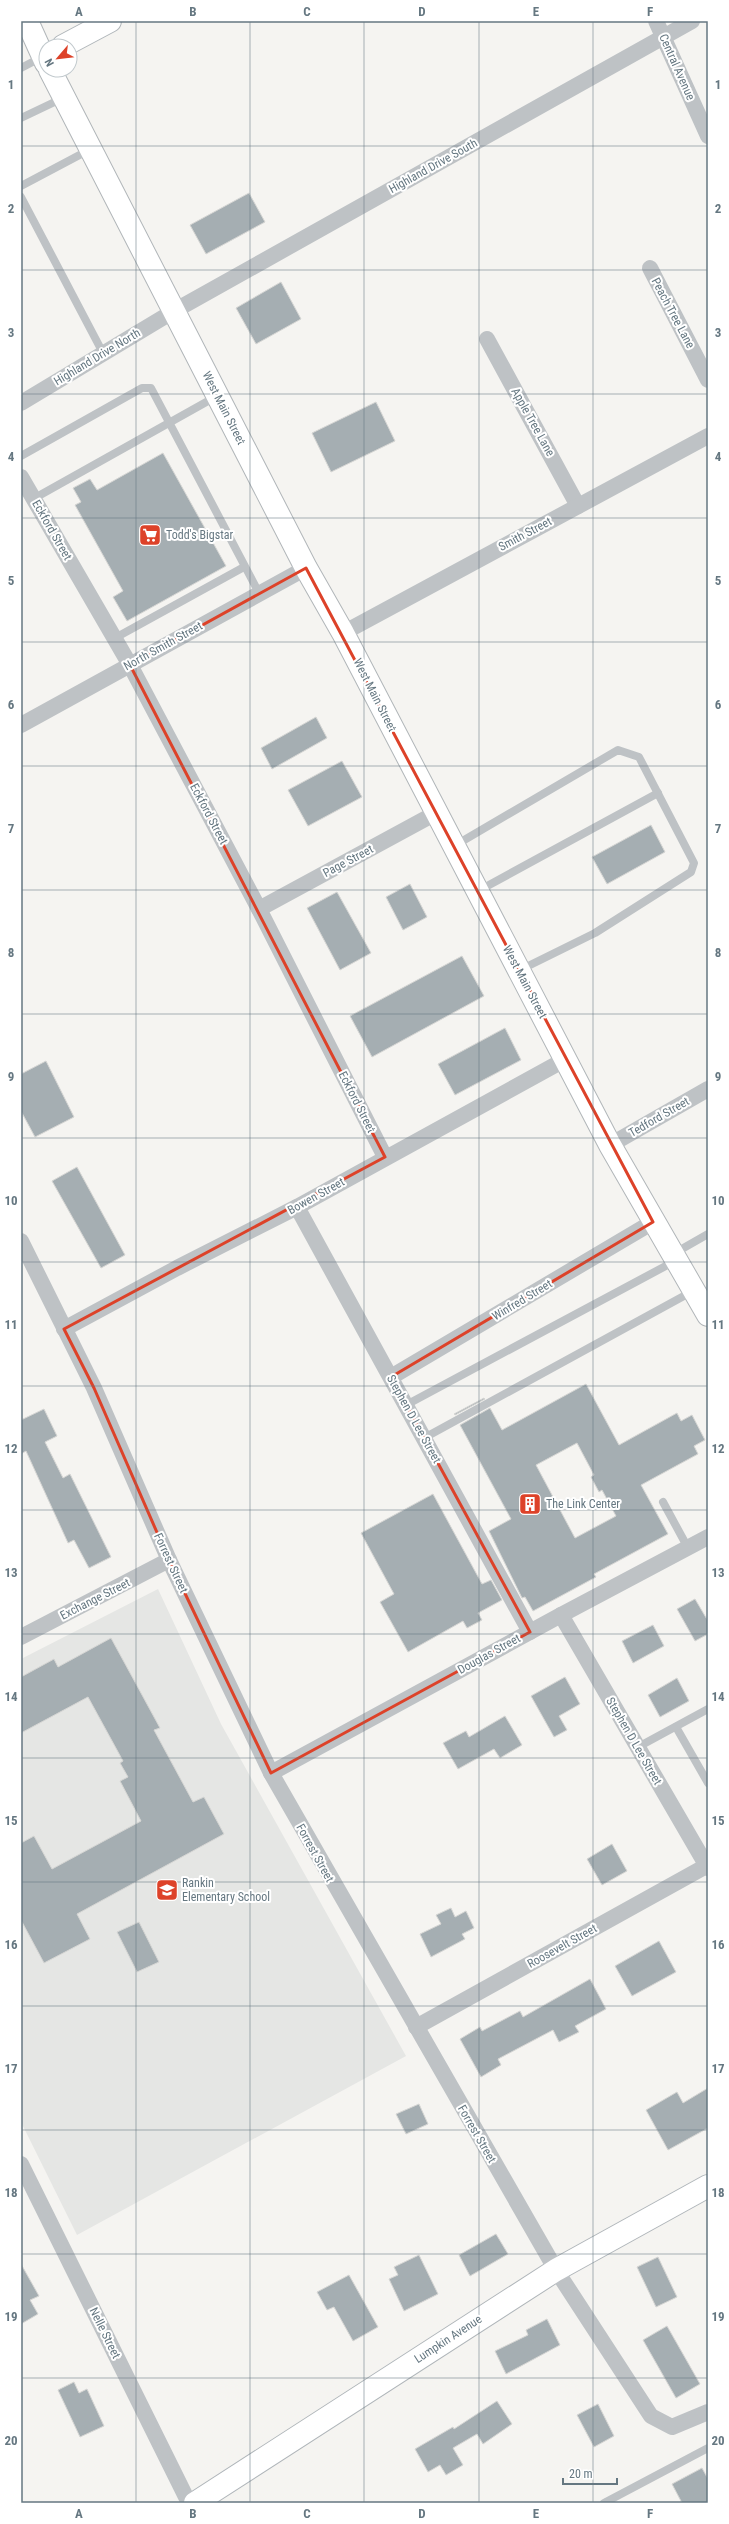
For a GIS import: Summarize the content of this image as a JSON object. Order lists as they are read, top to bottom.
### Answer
{
  "streets": {
    "main road": ["West Main Street", "Lumpkin Avenue"],
    "street": [
      "Central Avenue",
      "Highland Drive South",
      "Peach Tree Lane",
      "Highland Drive North",
      "Apple Tree Lane",
      "Eckford Street",
      "Smith Street",
      "North Smith Street",
      "Page Street",
      "Tedford Street",
      "Bowen Street",
      "Winfred Street",
      "Stephen D Lee Street",
      "Forrest Street",
      "Exchange Street",
      "Douglas Street",
      "Roosevelt Street",
      "Nelle Street"
    ]
  },
  "crossings": [
    ["Central Avenue", "Highland Drive South"],
    ["Highland Drive South", "Highland Drive North"],
    ["Highland Drive South", "West Main Street"],
    ["Highland Drive North", "West Main Street"],
    ["West Main Street", "Smith Street"],
    ["West Main Street", "North Smith Street"],
    ["West Main Street", "Page Street"],
    ["West Main Street", "Tedford Street"],
    ["West Main Street", "Bowen Street"],
    ["West Main Street", "Winfred Street"],
    ["Apple Tree Lane", "Smith Street"],
    ["Eckford Street", "North Smith Street"],
    ["Eckford Street", "Page Street"],
    ["Eckford Street", "Bowen Street"],
    ["Bowen Street", "Stephen D Lee Street"],
    ["Bowen Street", "Forrest Street"],
    ["Winfred Street", "Stephen D Lee Street"],
    ["Stephen D Lee Street", "Douglas Street"],
    ["Stephen D Lee Street", "Roosevelt Street"],
    ["Forrest Street", "Exchange Street"],
    ["Forrest Street", "Douglas Street"],
    ["Forrest Street", "Roosevelt Street"],
    ["Forrest Street", "Lumpkin Avenue"]
  ],
  "places": {
    "supermarket": ["Todd's Bigstar"],
    "building": ["The Link Center"],
    "school or university": ["Rankin Elementary School"]
  },
  "scale_bar": "20 m",
  "north": "bottom left",
  "grid": {
    "columns": [
      "A",
      "B",
      "C",
      "D",
      "E",
      "F"
    ],
    "rows": [
      "1",
      "2",
      "3",
      "4",
      "5",
      "6",
      "7",
      "8",
      "9",
      "10",
      "11",
      "12",
      "13",
      "14",
      "15",
      "16",
      "17",
      "18",
      "19",
      "20"
    ]
  }
}
